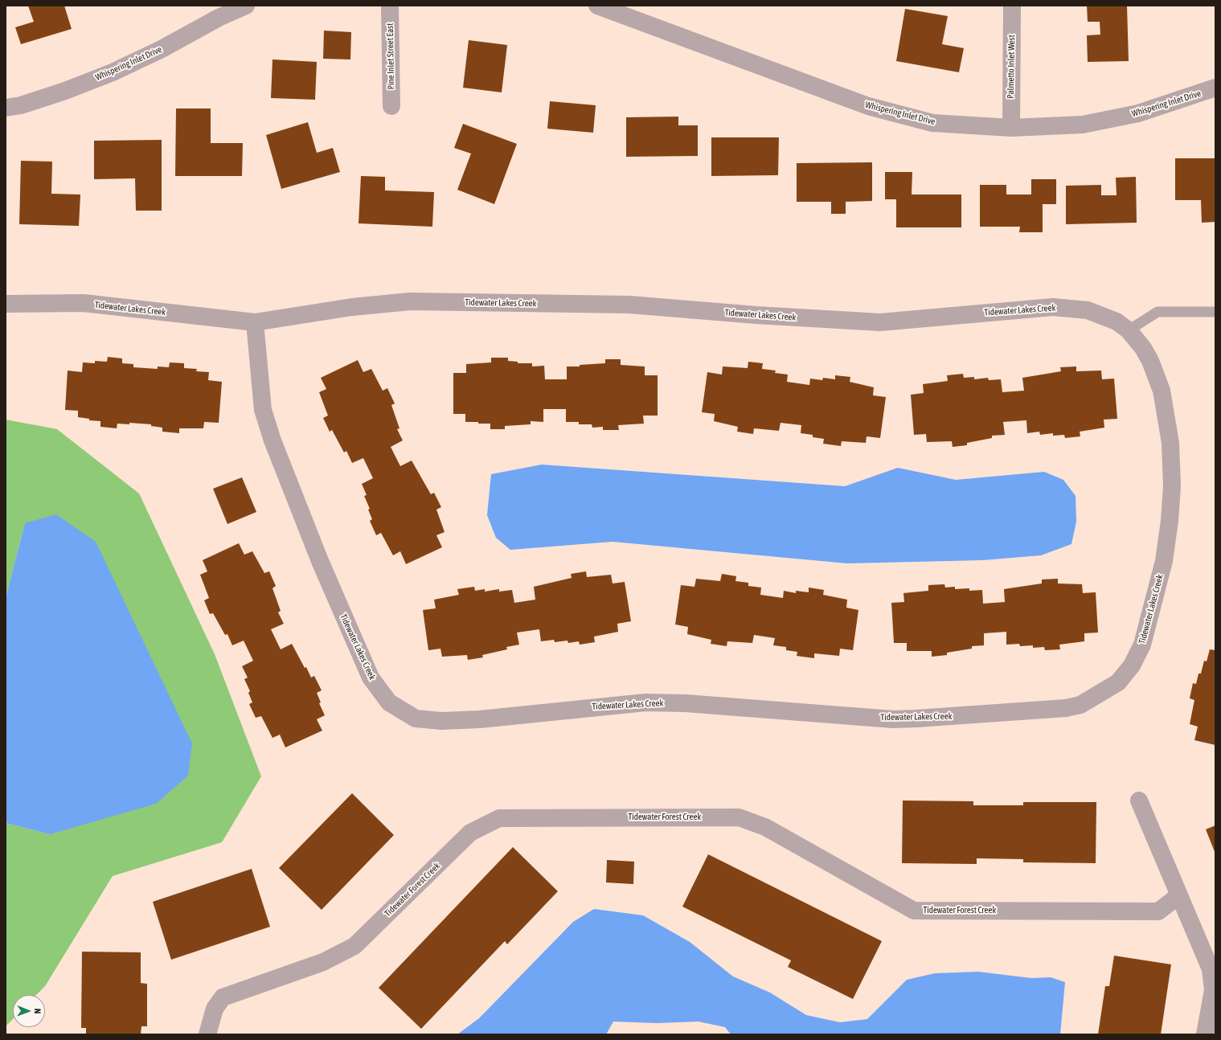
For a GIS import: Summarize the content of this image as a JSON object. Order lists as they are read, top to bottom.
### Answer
{
  "streets": {
    "street": [
      "Pine Inlet Street East",
      "Whispering Inlet Drive",
      "Palmetto Inlet West",
      "Tidewater Lakes Creek",
      "Tidewater Forest Creek"
    ]
  },
  "crossings": [
    ["Whispering Inlet Drive", "Palmetto Inlet West"]
  ],
  "north": "right"
}
